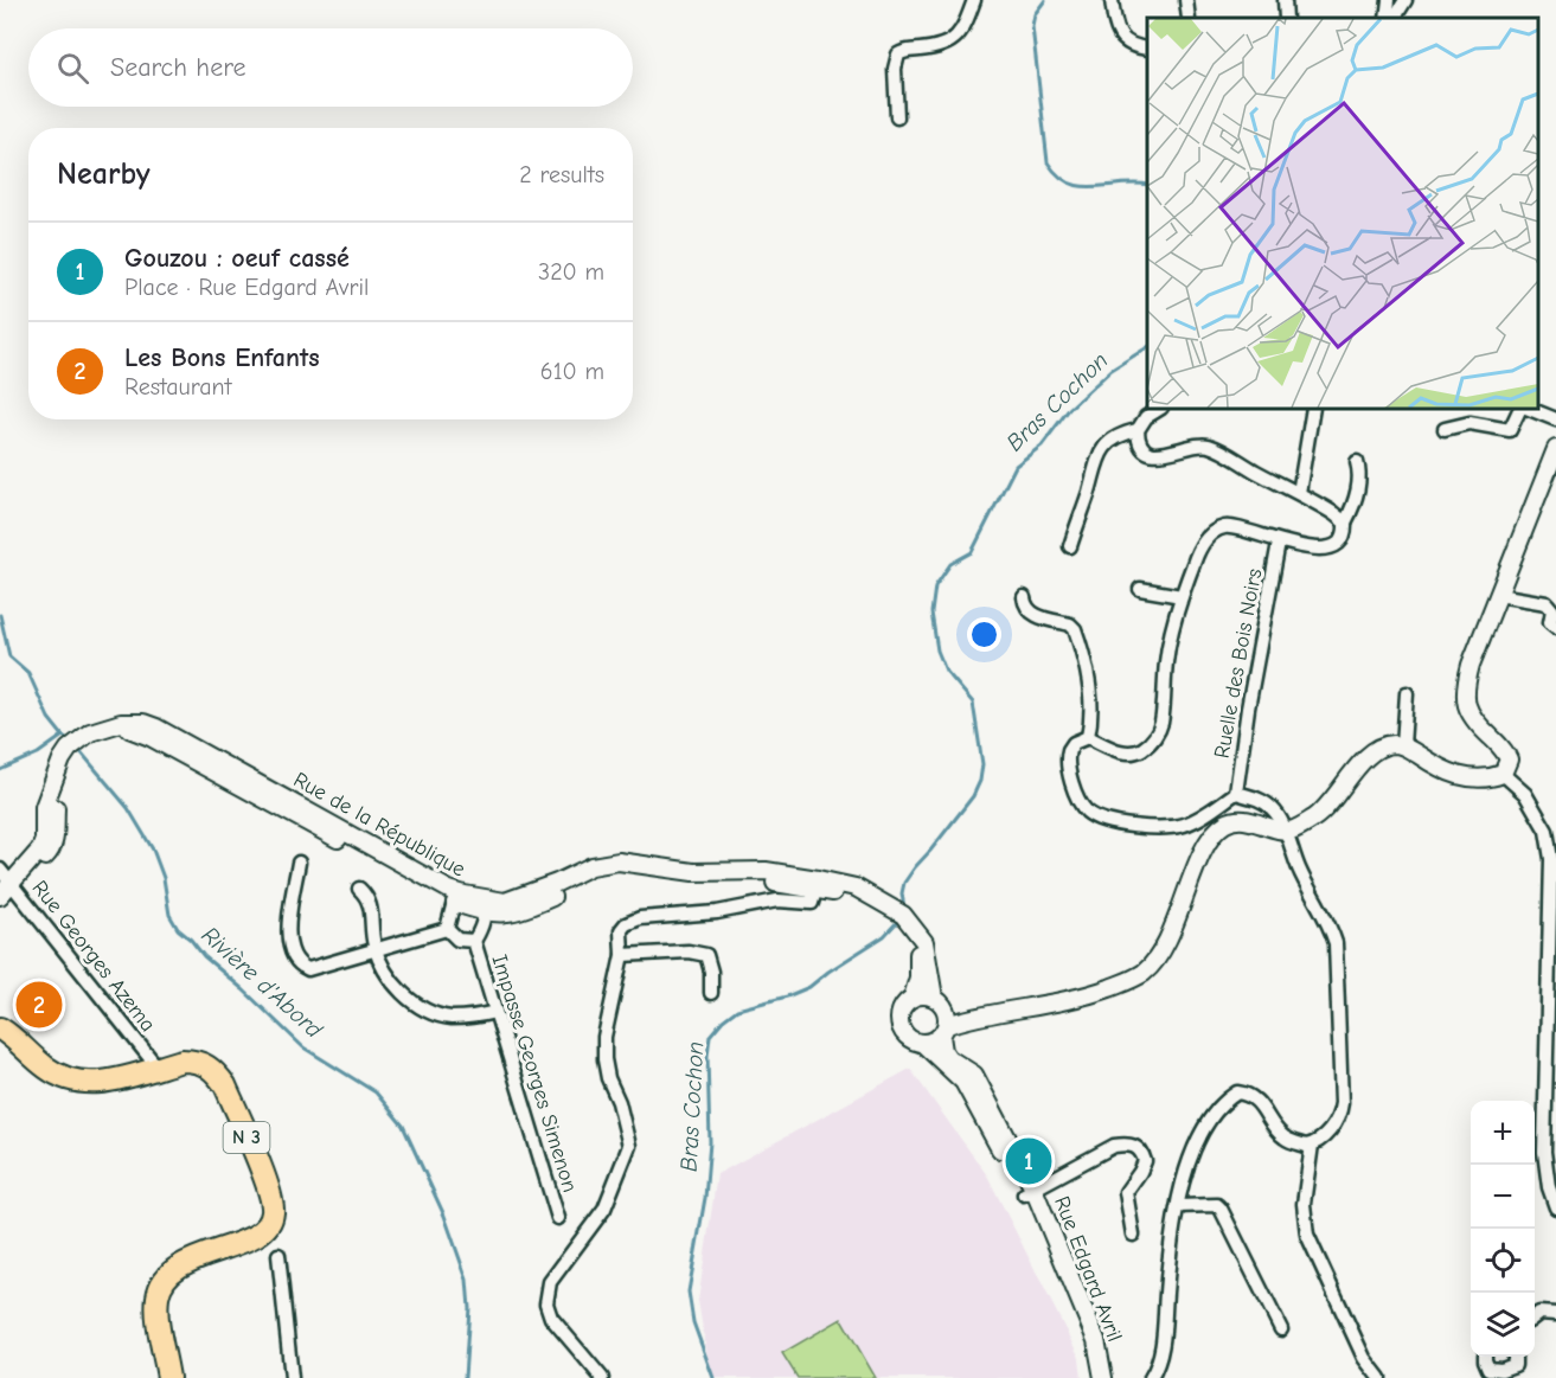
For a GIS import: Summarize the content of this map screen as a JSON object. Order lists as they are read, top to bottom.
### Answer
{
  "streets": {
    "main road": ["N 3"],
    "street": [
      "Ruelle des Bois Noirs",
      "Rue de la République",
      "Rue Georges Azema",
      "Impasse Georges Simenon",
      "Rue Edgard Avril"
    ]
  },
  "crossings": [
    ["Rue de la République", "Rue Georges Azema"],
    ["Rue Georges Azema", "N 3"]
  ],
  "water": ["Bras Cochon", "Rivière d'Abord"],
  "page": {
    "search": "Search here",
    "heading": ["Nearby", "2 results"],
    "list": [
      {
        "mark": "1",
        "name": "Gouzou : oeuf cassé",
        "note": "Place · Rue Edgard Avril",
        "value": "320 m"
      },
      {
        "mark": "2",
        "name": "Les Bons Enfants",
        "note": "Restaurant",
        "value": "610 m"
      }
    ],
    "pins": ["2", "1"],
    "map_buttons": ["+", "−"]
  }
}
